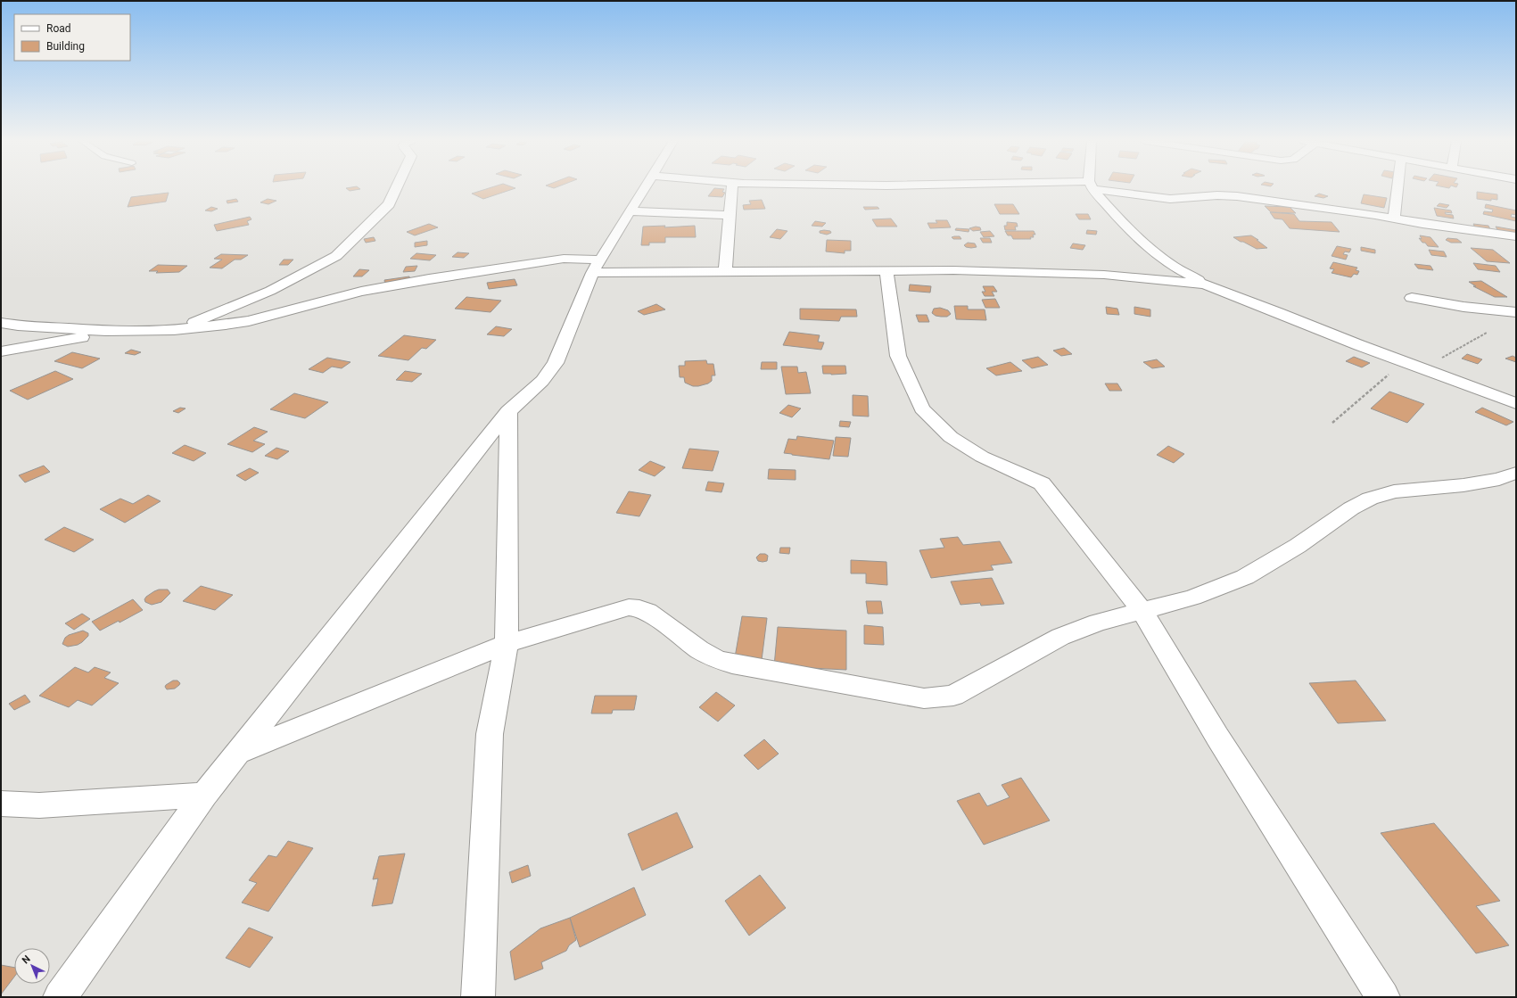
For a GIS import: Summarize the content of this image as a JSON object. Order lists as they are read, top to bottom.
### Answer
{
  "legend": ["Road", "Building"],
  "north": "top left"
}
